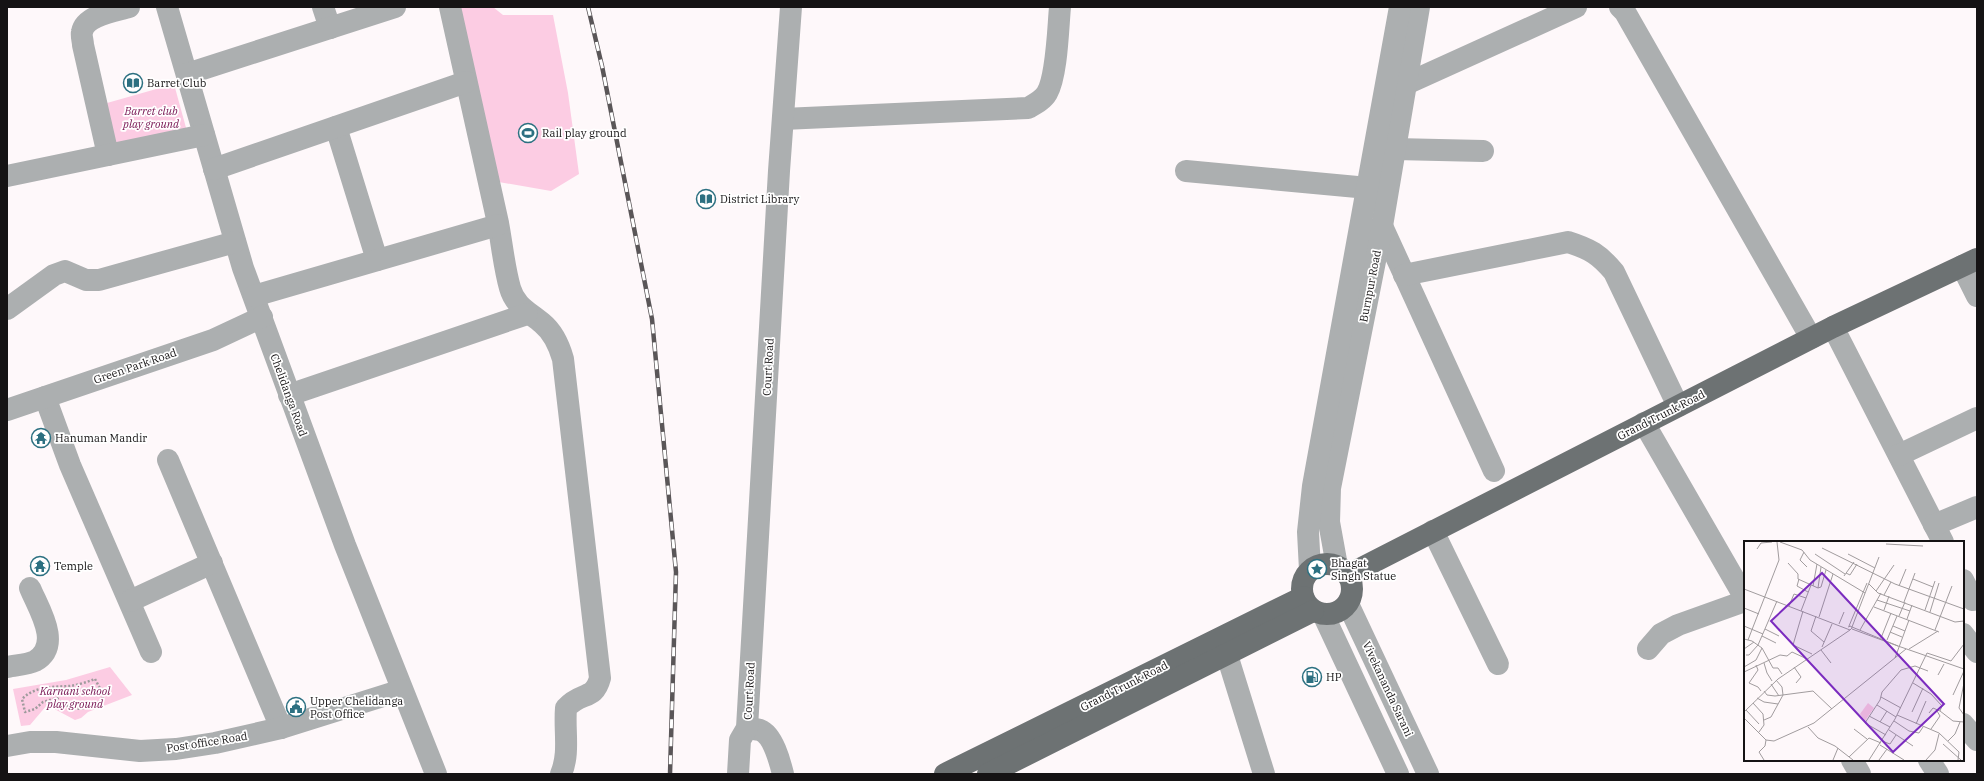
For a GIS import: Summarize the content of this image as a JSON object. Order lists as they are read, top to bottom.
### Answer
{
  "streets": {
    "main road": ["Grand Trunk Road"],
    "street": [
      "Burnpur Road",
      "Green Park Road",
      "Court Road",
      "Chelidanga Road",
      "Vivekananda Sarani",
      "Post office Road"
    ]
  },
  "crossings": [
    ["Burnpur Road", "Grand Trunk Road"],
    ["Burnpur Road", "Vivekananda Sarani"],
    ["Green Park Road", "Chelidanga Road"],
    ["Chelidanga Road", "Post office Road"],
    ["Grand Trunk Road", "Vivekananda Sarani"]
  ],
  "parks": ["Barret club play ground", "Karnani school play ground"],
  "places": {
    "library": ["Barret Club", "District Library"],
    "sports": ["Rail play ground"],
    "temple": ["Hanuman Mandir", "Temple"],
    "place": ["Bhagat Singh Statue"],
    "fuel station": ["HP"],
    "public building": ["Upper Chelidanga Post Office"]
  }
}
